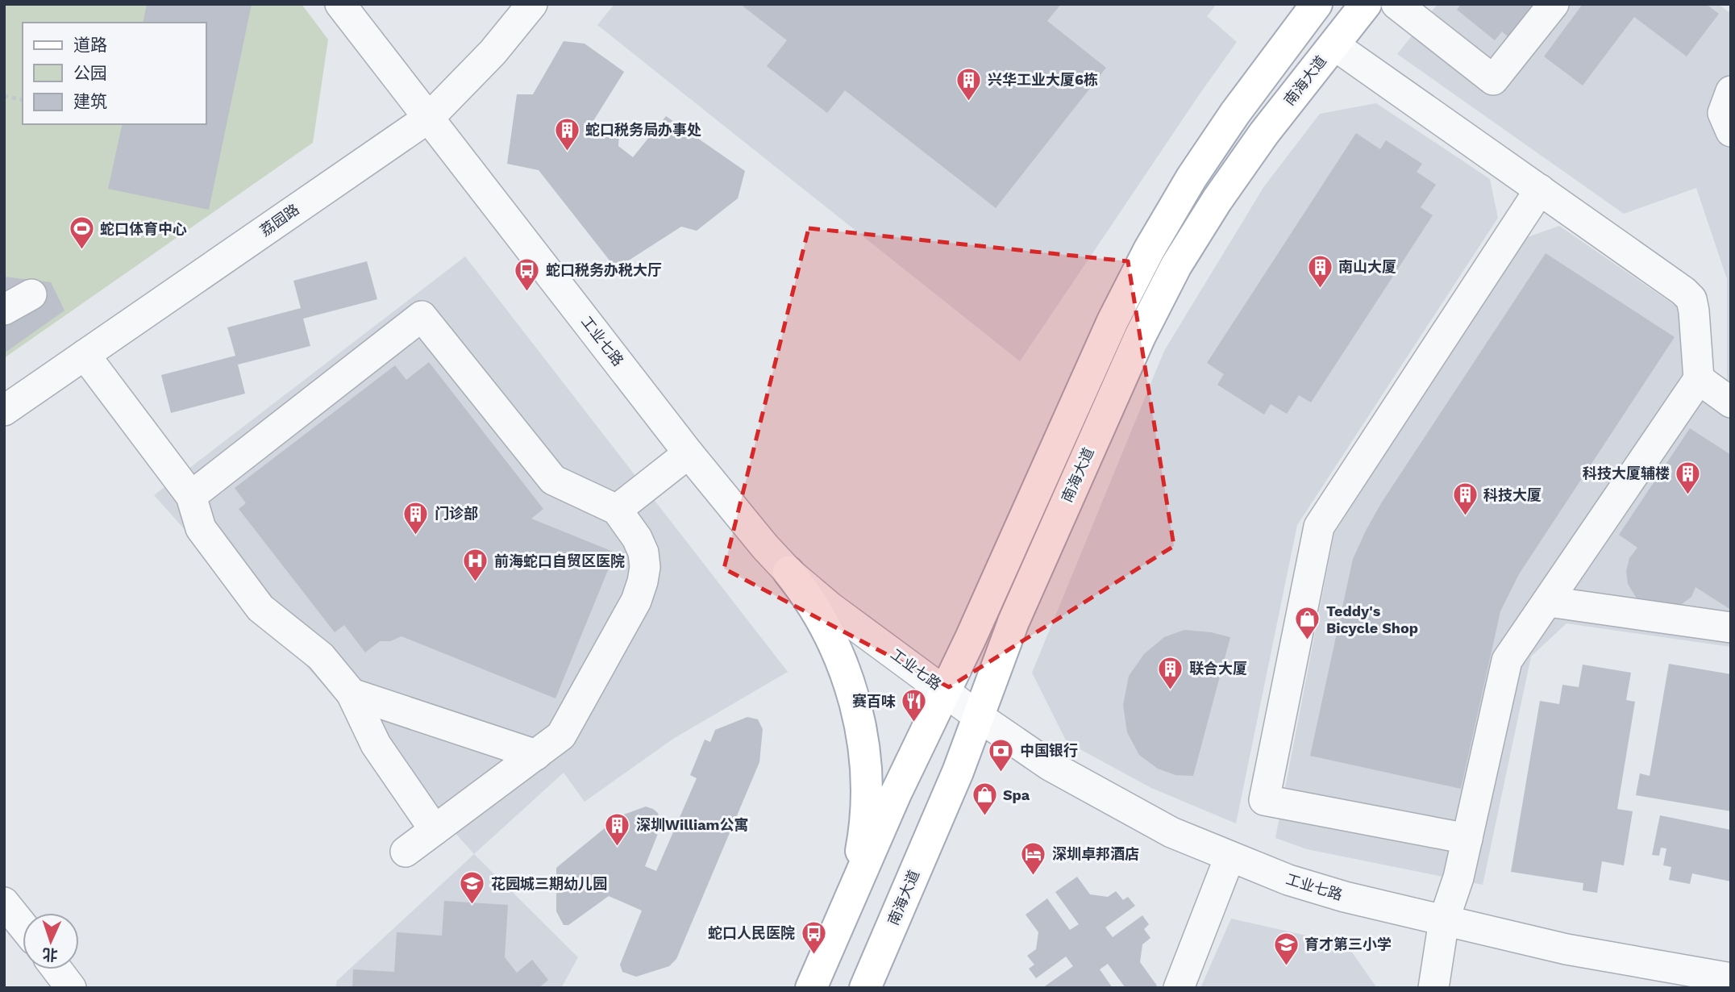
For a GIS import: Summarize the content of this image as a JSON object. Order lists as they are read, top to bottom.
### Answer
{
  "streets": {
    "main road": ["南海大道"],
    "street": ["荔园路", "工业七路"]
  },
  "crossings": [
    ["南海大道", "工业七路"],
    ["荔园路", "工业七路"]
  ],
  "places": {
    "building": [
      "兴华工业大厦6栋",
      "蛇口税务局办事处",
      "南山大厦",
      "科技大厦辅楼",
      "科技大厦",
      "门诊部",
      "联合大厦",
      "深圳William公寓"
    ],
    "sports": ["蛇口体育中心"],
    "bus stop": ["蛇口税务办税大厅", "蛇口人民医院"],
    "hospital": ["前海蛇口自贸区医院"],
    "shop": ["Teddy's Bicycle Shop", "Spa"],
    "restaurant": ["赛百味"],
    "bank": ["中国银行"],
    "hotel": ["深圳卓邦酒店"],
    "school or university": ["花园城三期幼儿园", "育才第三小学"]
  },
  "legend": ["道路", "公园", "建筑"],
  "north": "bottom"
}
